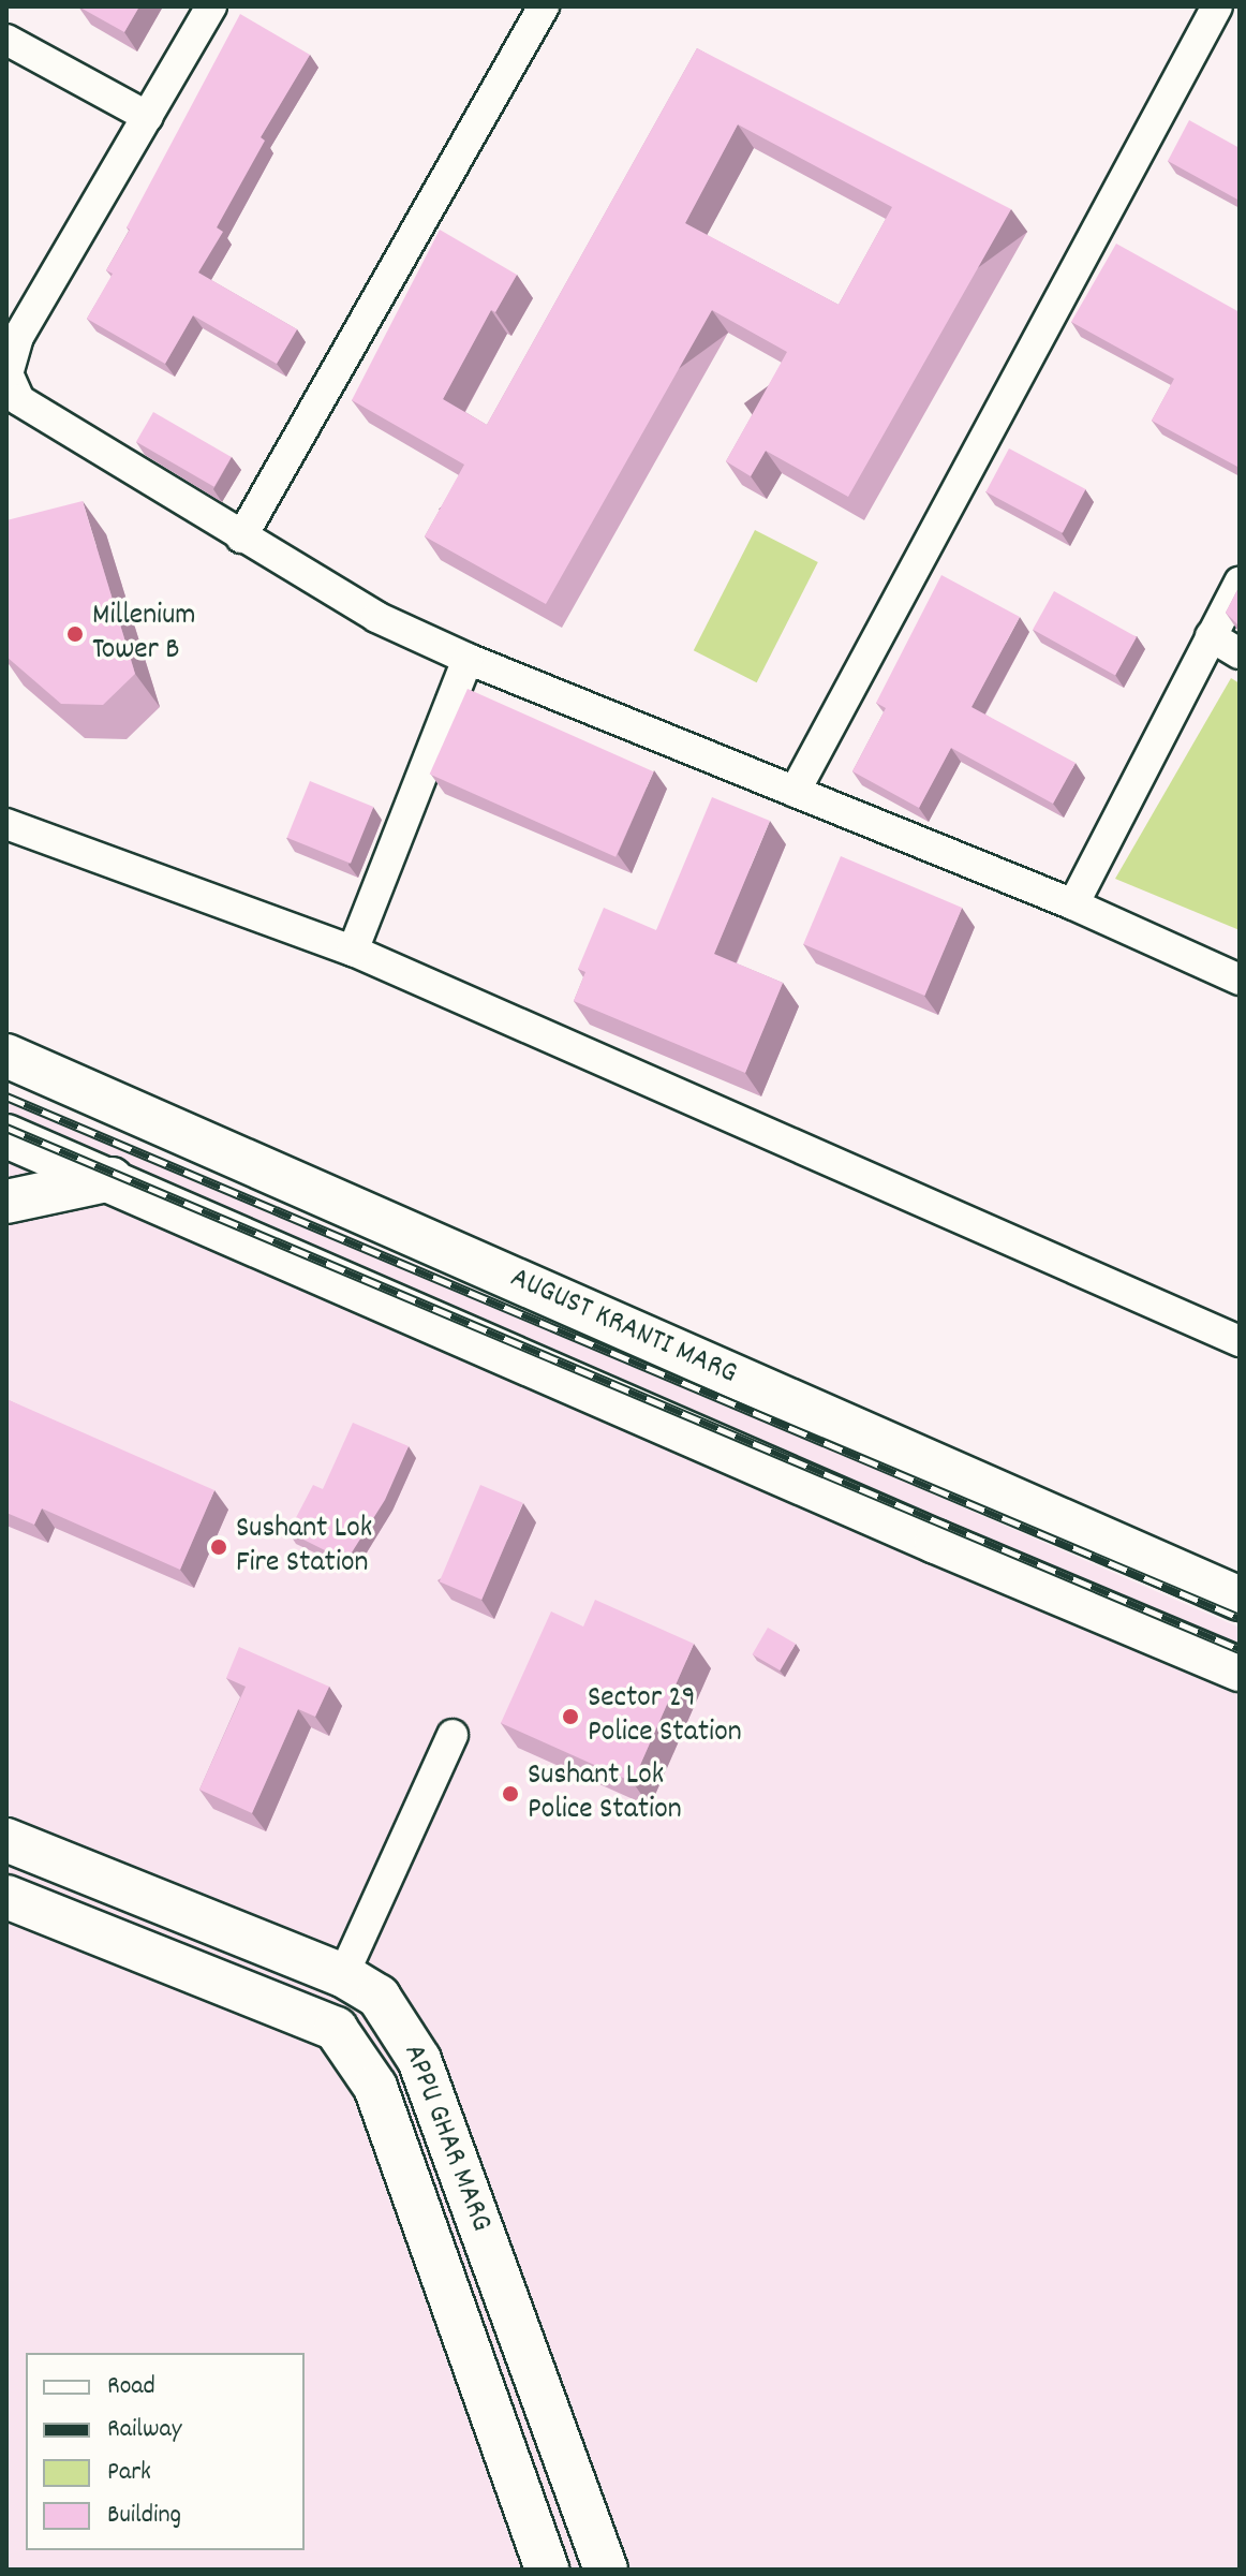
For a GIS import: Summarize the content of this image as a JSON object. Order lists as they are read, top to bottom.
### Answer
{
  "streets": {
    "main road": ["AUGUST KRANTI MARG", "APPU GHAR MARG"]
  },
  "places": [
    "Millenium Tower B",
    "Sushant Lok Fire Station",
    "Sector 29 Police Station",
    "Sushant Lok Police Station"
  ],
  "legend": [
    "Road",
    "Railway",
    "Park",
    "Building"
  ]
}
